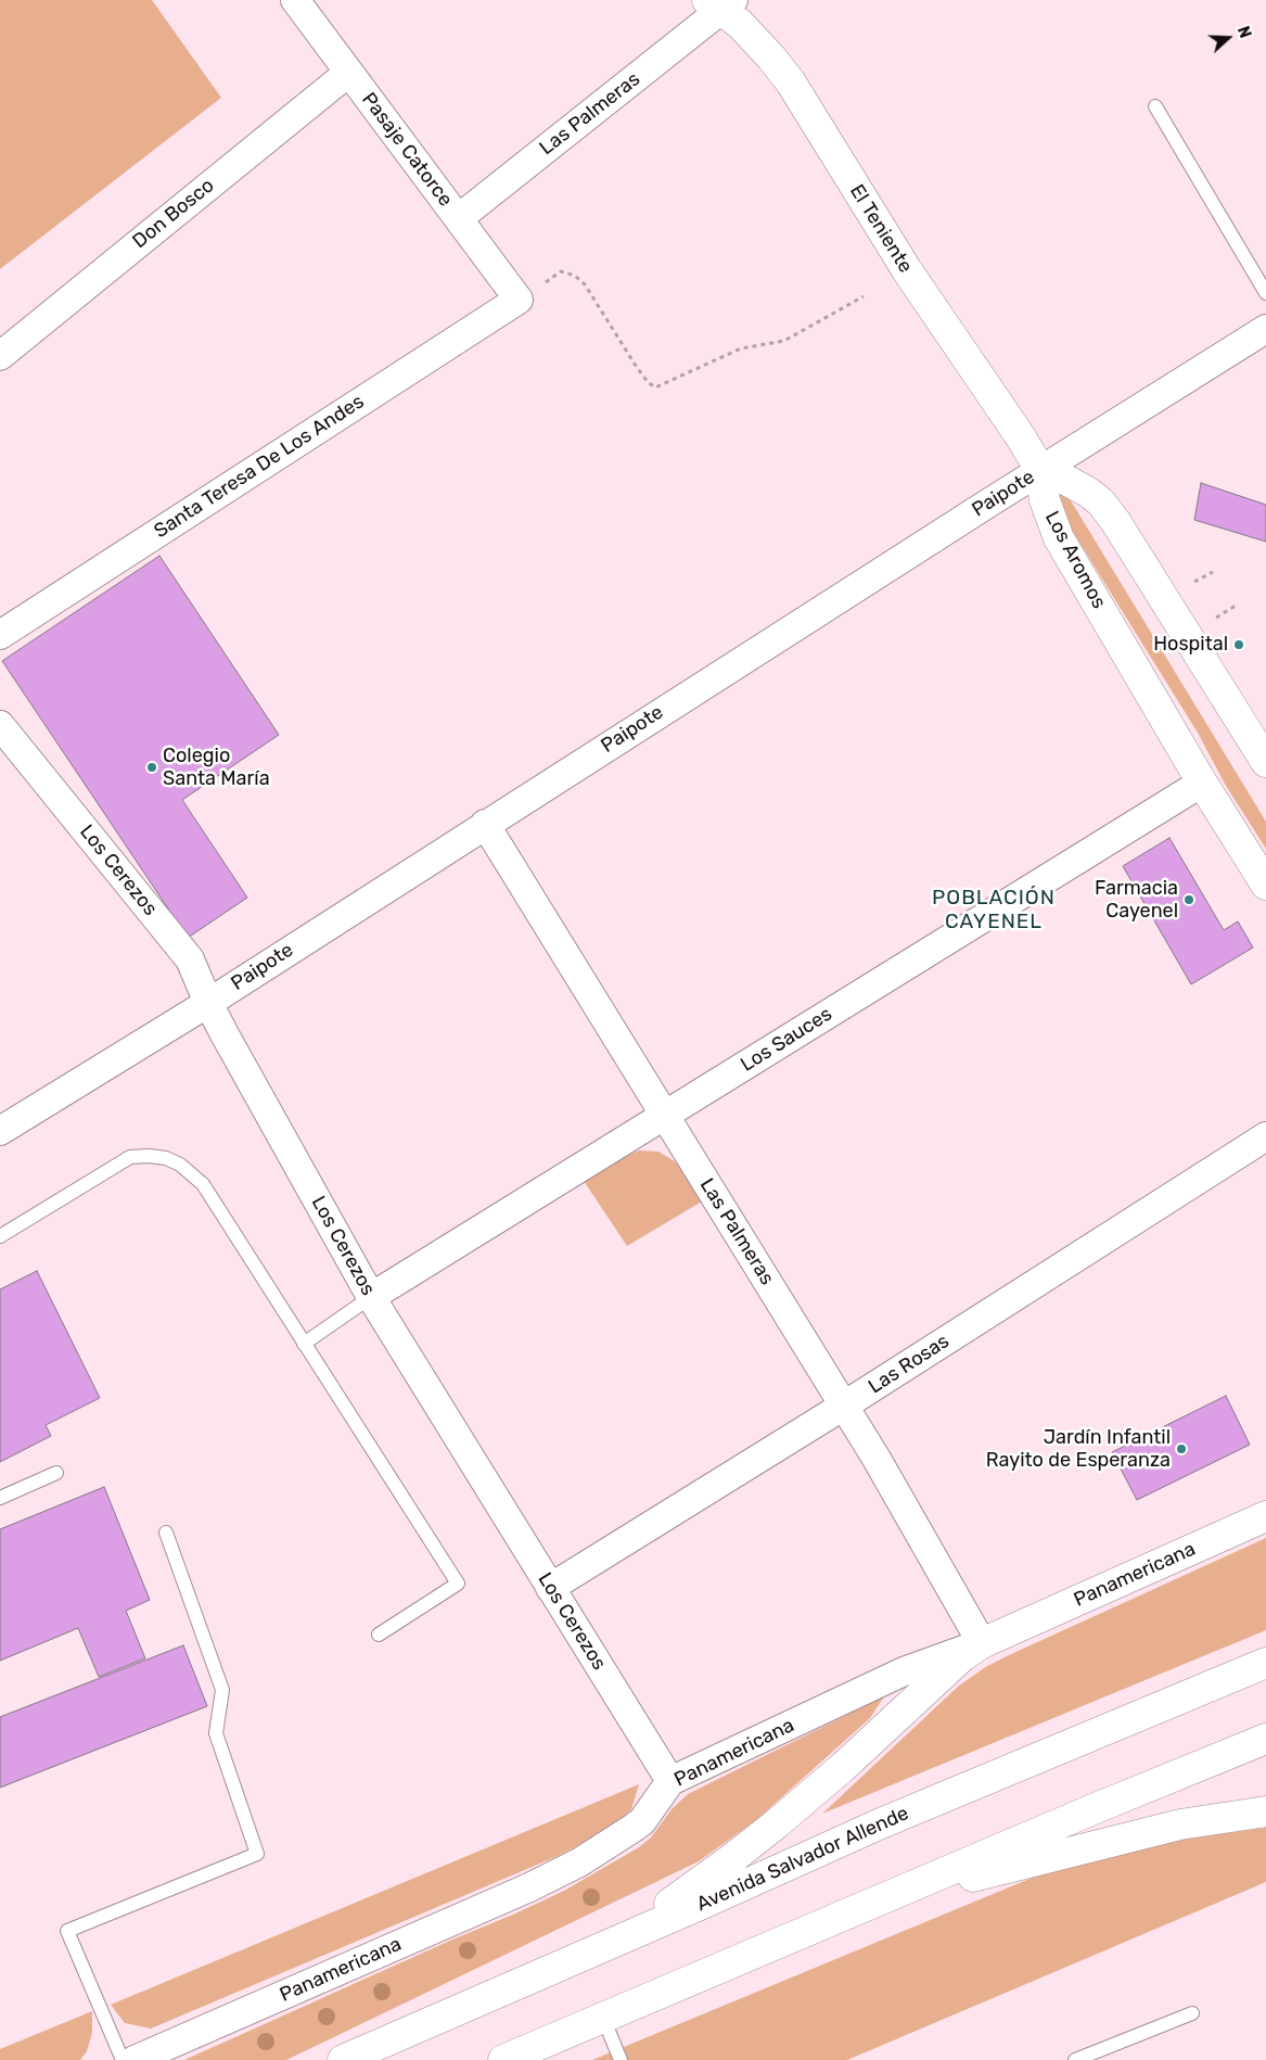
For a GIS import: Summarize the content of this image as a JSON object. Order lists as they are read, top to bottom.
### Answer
{
  "streets": {
    "main road": [
      "El Teniente",
      "Los Aromos",
      "Panamericana",
      "Avenida Salvador Allende"
    ],
    "street": [
      "Las Palmeras",
      "Pasaje Catorce",
      "Don Bosco",
      "Santa Teresa De Los Andes",
      "Paipote",
      "Los Cerezos",
      "Los Sauces",
      "Las Rosas"
    ]
  },
  "crossings": [
    ["Las Palmeras", "Pasaje Catorce"],
    ["Las Palmeras", "El Teniente"],
    ["Las Palmeras", "Paipote"],
    ["Las Palmeras", "Los Sauces"],
    ["Las Palmeras", "Las Rosas"],
    ["Las Palmeras", "Panamericana"],
    ["Pasaje Catorce", "Don Bosco"],
    ["Pasaje Catorce", "Santa Teresa De Los Andes"],
    ["El Teniente", "Paipote"],
    ["El Teniente", "Los Aromos"],
    ["Paipote", "Los Aromos"],
    ["Paipote", "Los Cerezos"],
    ["Los Aromos", "Los Sauces"],
    ["Los Cerezos", "Los Sauces"],
    ["Los Cerezos", "Las Rosas"],
    ["Los Cerezos", "Panamericana"]
  ],
  "districts": ["POBLACIÓN CAYENEL"],
  "places": [
    "Hospital",
    "Colegio Santa María",
    "Farmacia Cayenel",
    "Jardín Infantil Rayito de Esperanza"
  ],
  "north": "right"
}
